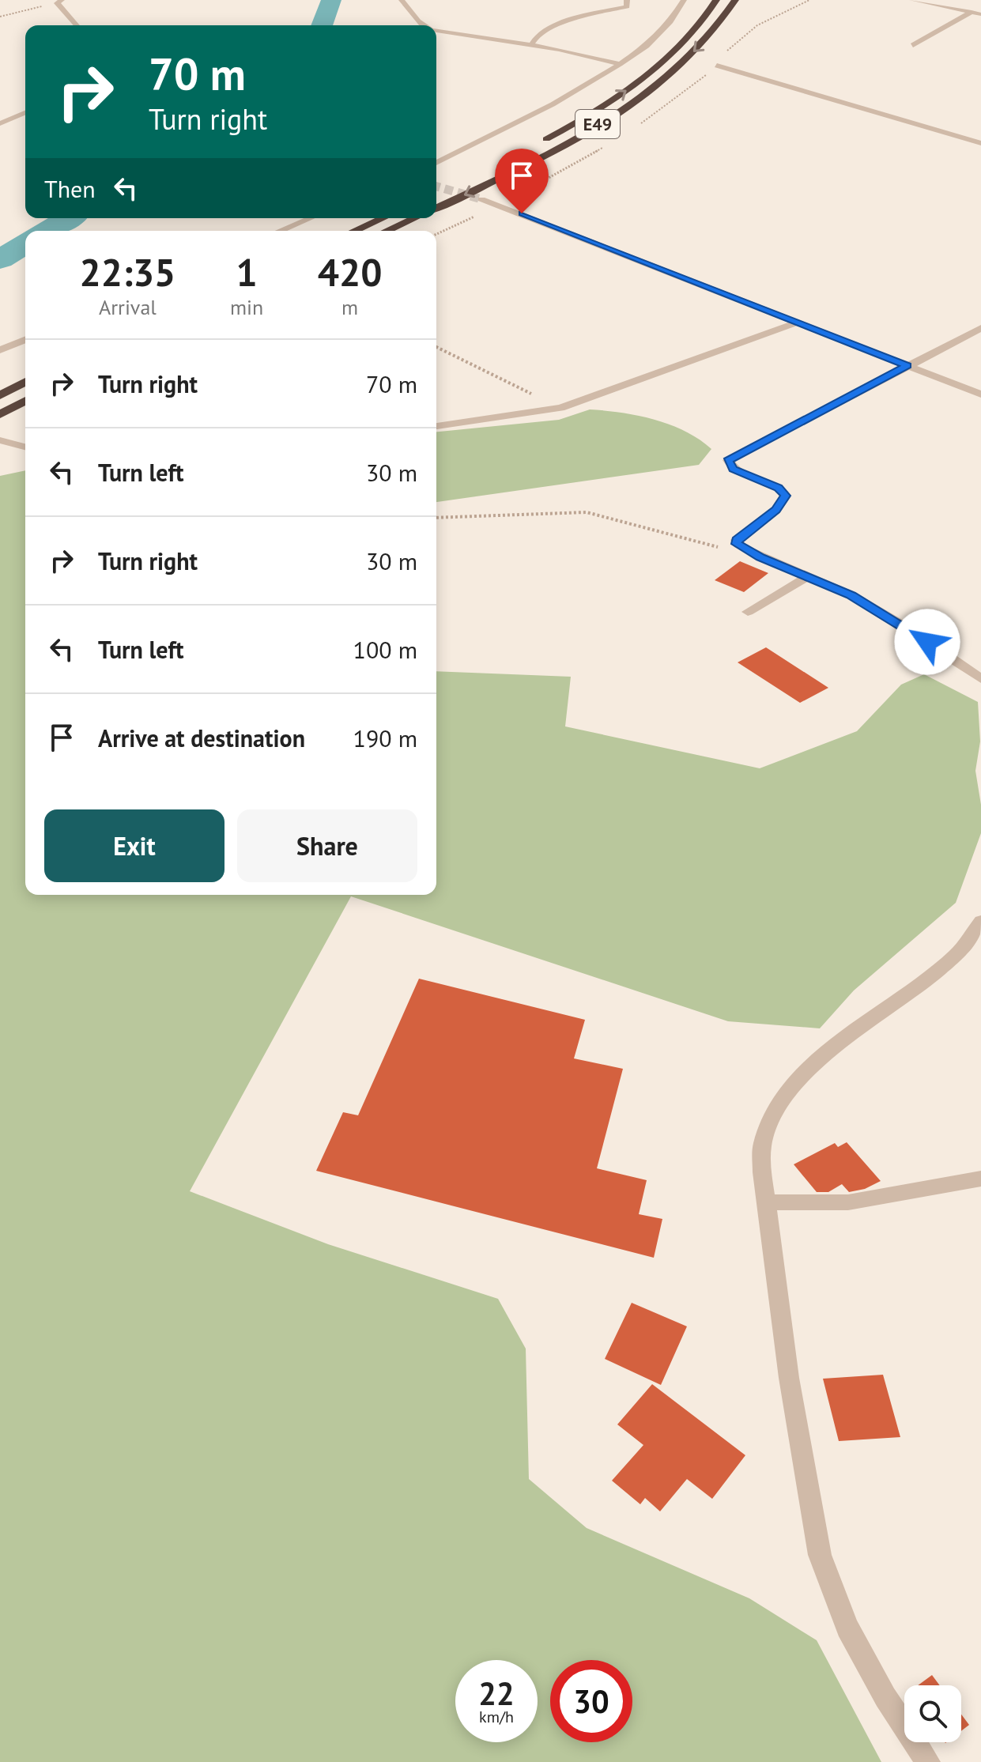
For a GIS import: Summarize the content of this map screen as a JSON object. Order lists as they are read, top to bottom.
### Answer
{
  "streets": {
    "highway": ["E49"]
  },
  "page": {
    "turn": ["70 m", "Turn right"],
    "then": "Then",
    "eta": [
      "22:35",
      "Arrival",
      "1",
      "min",
      "420",
      "m"
    ],
    "list": [
      {
        "name": "Turn right",
        "value": "70 m"
      },
      {
        "name": "Turn left",
        "value": "30 m"
      },
      {
        "name": "Turn right",
        "value": "30 m"
      },
      {
        "name": "Turn left",
        "value": "100 m"
      },
      {
        "name": "Arrive at destination",
        "value": "190 m"
      }
    ],
    "buttons": ["Exit", "Share"],
    "speed": "22 km/h",
    "limit": "30"
  }
}
